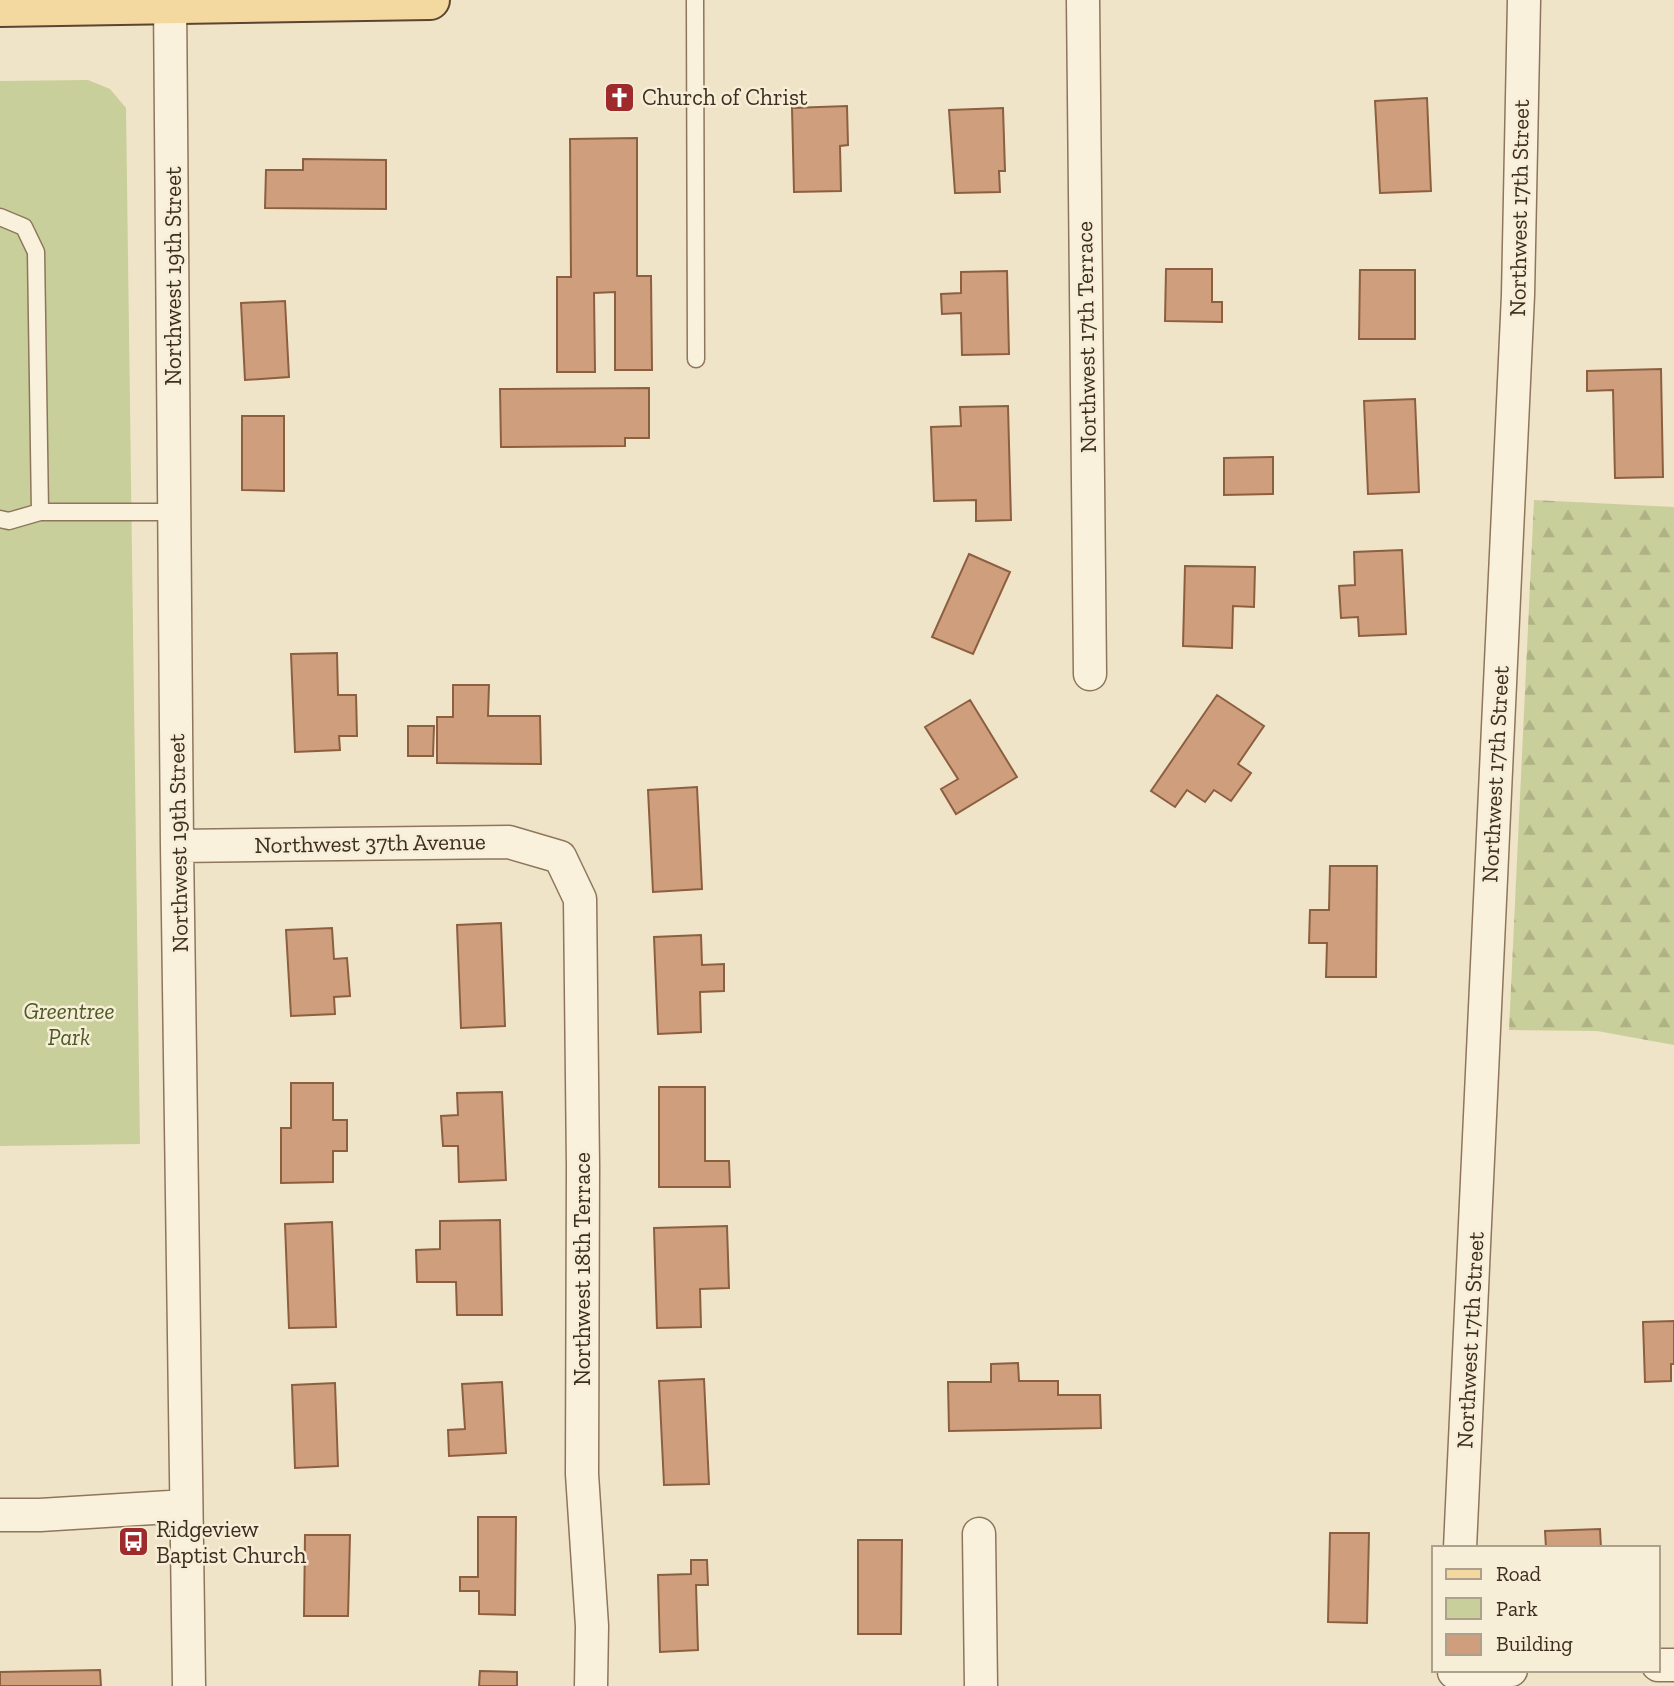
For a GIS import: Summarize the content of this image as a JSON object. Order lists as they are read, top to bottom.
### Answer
{
  "streets": {
    "street": [
      "Northwest 17th Street",
      "Northwest 19th Street",
      "Northwest 17th Terrace",
      "Northwest 37th Avenue",
      "Northwest 18th Terrace"
    ]
  },
  "crossings": [
    ["Northwest 19th Street", "Northwest 37th Avenue"],
    ["Northwest 37th Avenue", "Northwest 18th Terrace"]
  ],
  "parks": ["Greentree Park"],
  "places": {
    "church": ["Church of Christ"],
    "bus stop": ["Ridgeview Baptist Church"]
  },
  "legend": ["Road", "Park", "Building"]
}
